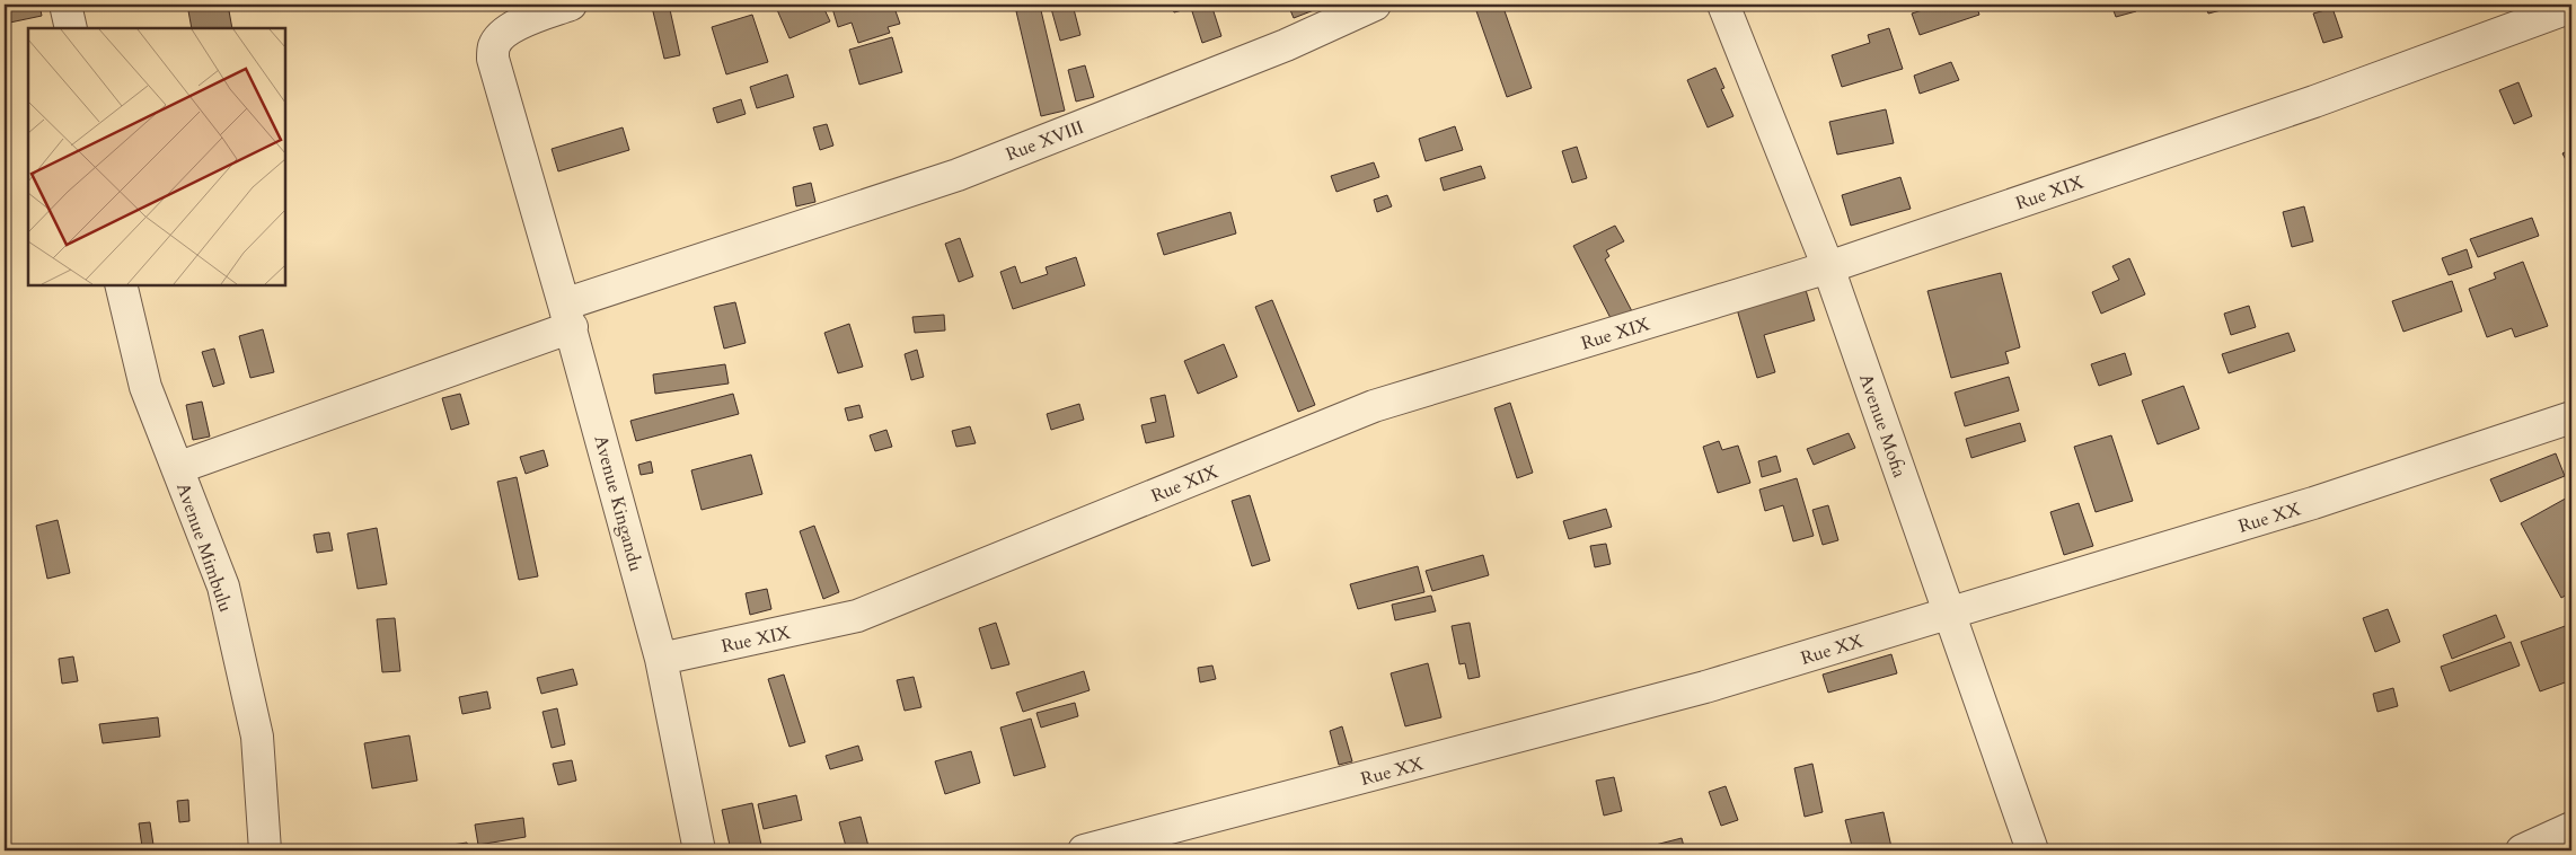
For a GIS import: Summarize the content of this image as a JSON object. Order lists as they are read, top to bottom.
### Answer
{
  "streets": {
    "street": [
      "Rue XVIII",
      "Rue XIX",
      "Avenue Mofia",
      "Avenue Kingandu",
      "Rue XX",
      "Avenue Mimbulu"
    ]
  },
  "crossings": [
    ["Rue XVIII", "Avenue Kingandu"],
    ["Rue XIX", "Avenue Mofia"],
    ["Rue XIX", "Avenue Kingandu"],
    ["Avenue Mofia", "Rue XX"]
  ]
}
